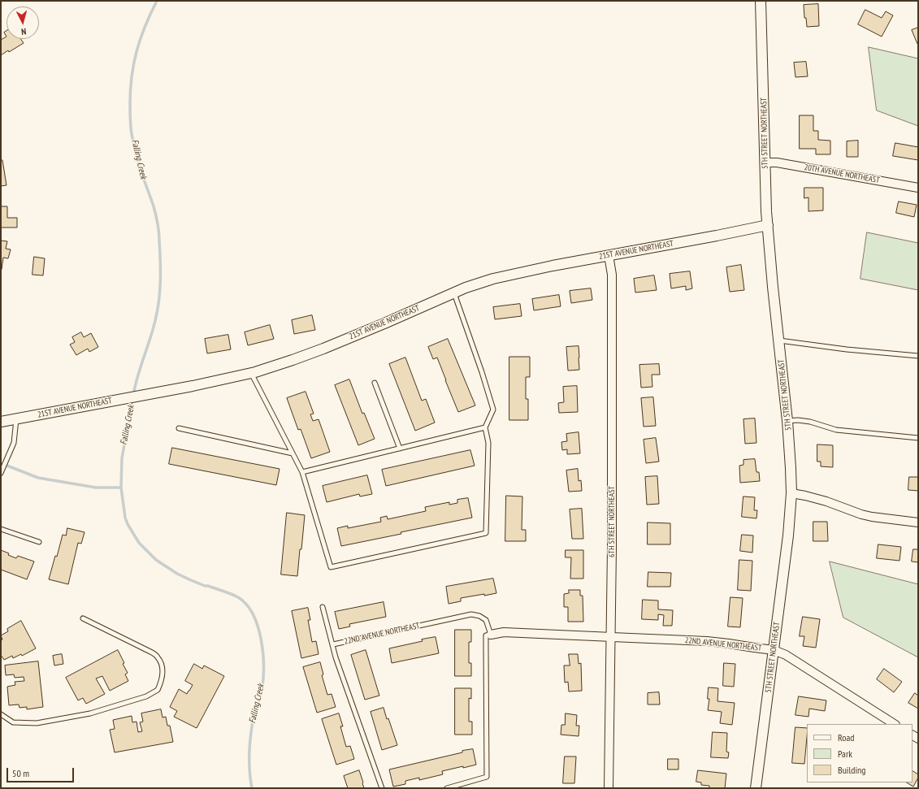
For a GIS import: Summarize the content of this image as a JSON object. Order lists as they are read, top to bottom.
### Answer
{
  "streets": {
    "street": [
      "5TH STREET NORTHEAST",
      "20TH AVENUE NORTHEAST",
      "21ST AVENUE NORTHEAST",
      "6TH STREET NORTHEAST",
      "22ND AVENUE NORTHEAST"
    ]
  },
  "crossings": [
    ["5TH STREET NORTHEAST", "20TH AVENUE NORTHEAST"],
    ["5TH STREET NORTHEAST", "21ST AVENUE NORTHEAST"],
    ["5TH STREET NORTHEAST", "22ND AVENUE NORTHEAST"],
    ["21ST AVENUE NORTHEAST", "6TH STREET NORTHEAST"],
    ["6TH STREET NORTHEAST", "22ND AVENUE NORTHEAST"]
  ],
  "water": ["Falling Creek"],
  "legend": ["Road", "Park", "Building"],
  "scale_bar": "50 m",
  "north": "bottom"
}
